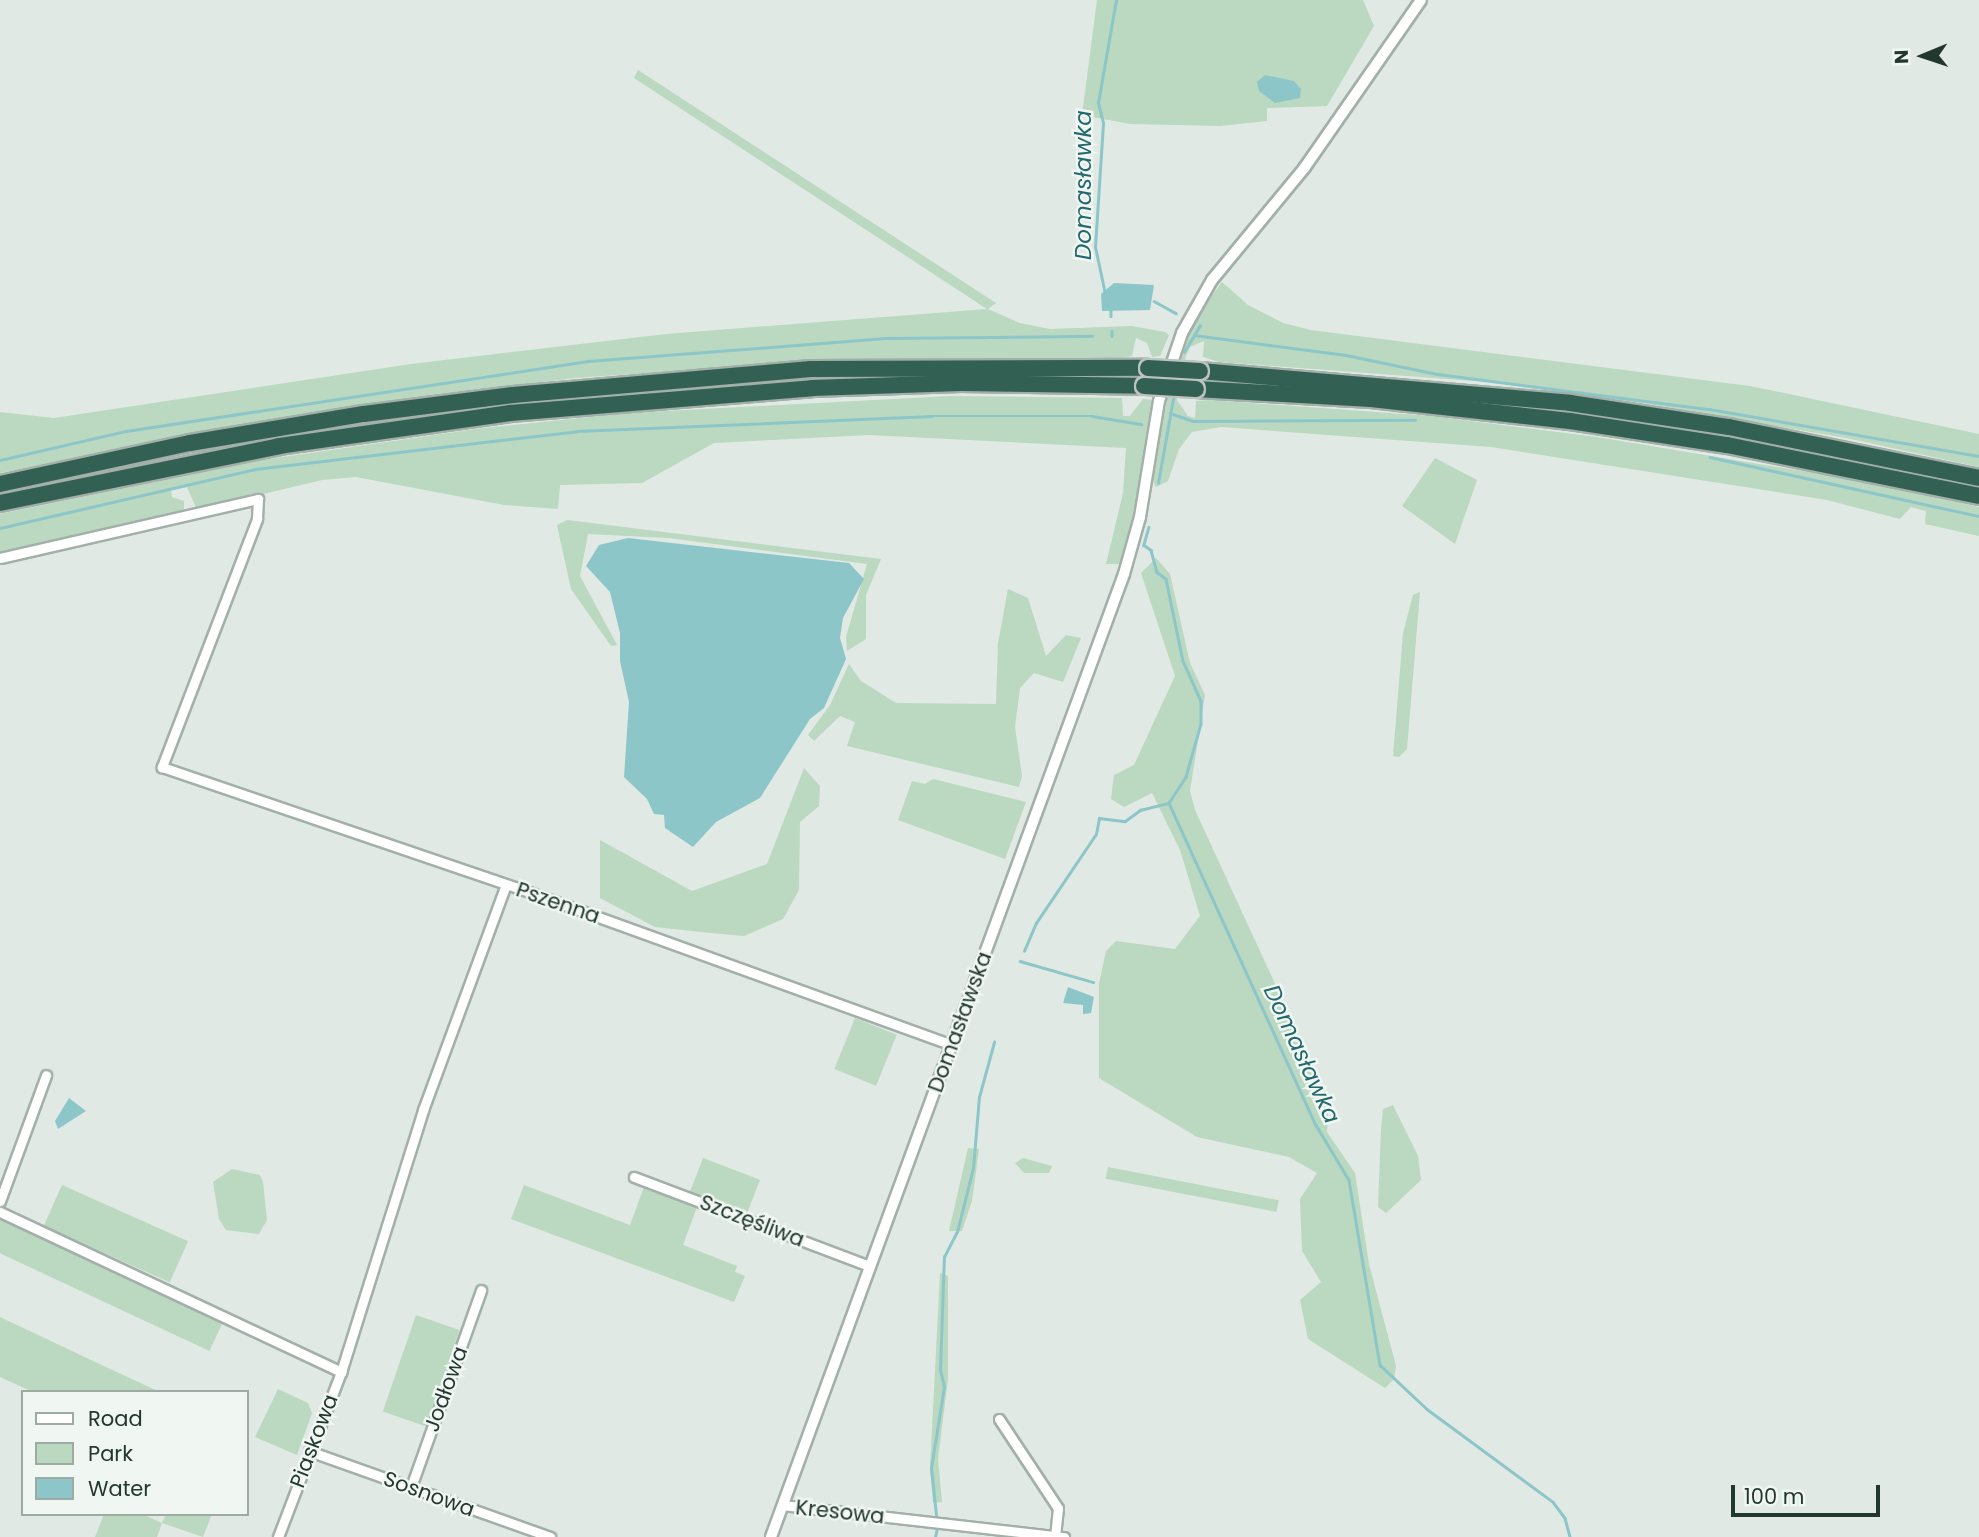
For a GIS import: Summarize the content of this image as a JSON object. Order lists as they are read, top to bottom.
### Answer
{
  "streets": {
    "street": [
      "Pszenna",
      "Domasławska",
      "Szczęśliwa",
      "Jodłowa",
      "Piaskowa",
      "Sosnowa",
      "Kresowa"
    ]
  },
  "crossings": [
    ["Pszenna", "Domasławska"],
    ["Pszenna", "Piaskowa"],
    ["Domasławska", "Szczęśliwa"],
    ["Domasławska", "Kresowa"],
    ["Jodłowa", "Sosnowa"],
    ["Piaskowa", "Sosnowa"]
  ],
  "water": ["Domasławka"],
  "legend": ["Road", "Park", "Water"],
  "scale_bar": "100 m",
  "north": "left"
}
